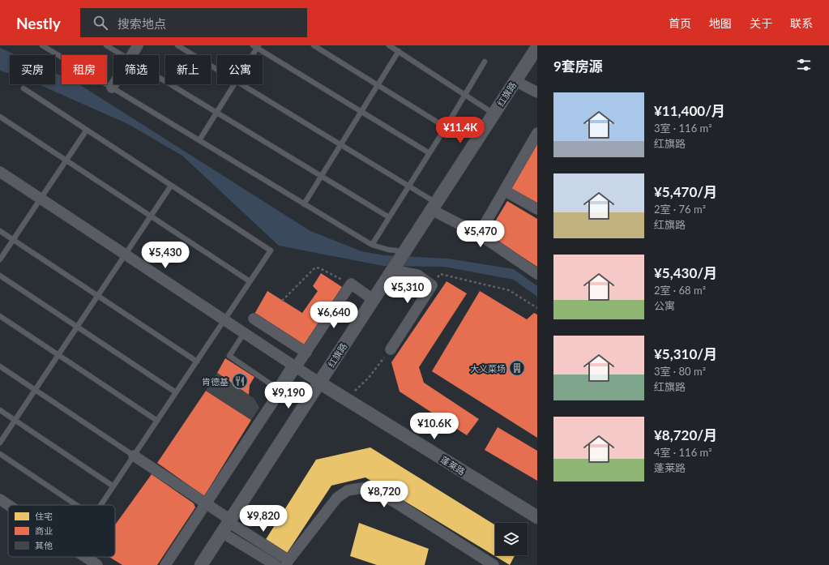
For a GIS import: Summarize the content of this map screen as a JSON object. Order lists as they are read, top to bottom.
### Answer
{
  "streets": {
    "street": ["红旗路", "蓬莱路"]
  },
  "crossings": [
    ["红旗路", "蓬莱路"]
  ],
  "places": {
    "building": ["大义菜场"],
    "restaurant": ["肯德基"]
  },
  "legend": ["住宅", "商业", "其他"],
  "page": {
    "header": "Nestly",
    "search": "搜索地点",
    "nav": [
      "首页",
      "地图",
      "关于",
      "联系"
    ],
    "heading": "9套房源",
    "chip": [
      "买房",
      "租房",
      "筛选",
      "新上",
      "公寓"
    ],
    "list": [
      {
        "name": "¥11,400/月",
        "note": "3室 · 116 m² · 红旗路"
      },
      {
        "name": "¥5,470/月",
        "note": "2室 · 76 m² · 红旗路"
      },
      {
        "name": "¥5,430/月",
        "note": "2室 · 68 m² · 公寓"
      },
      {
        "name": "¥5,310/月",
        "note": "3室 · 80 m² · 红旗路"
      },
      {
        "name": "¥8,720/月",
        "note": "4室 · 116 m² · 蓬莱路"
      }
    ],
    "price": [
      "¥11.4K",
      "¥5,470",
      "¥5,430",
      "¥5,310",
      "¥6,640",
      "¥9,190",
      "¥10.6K",
      "¥8,720",
      "¥9,820"
    ]
  }
}
